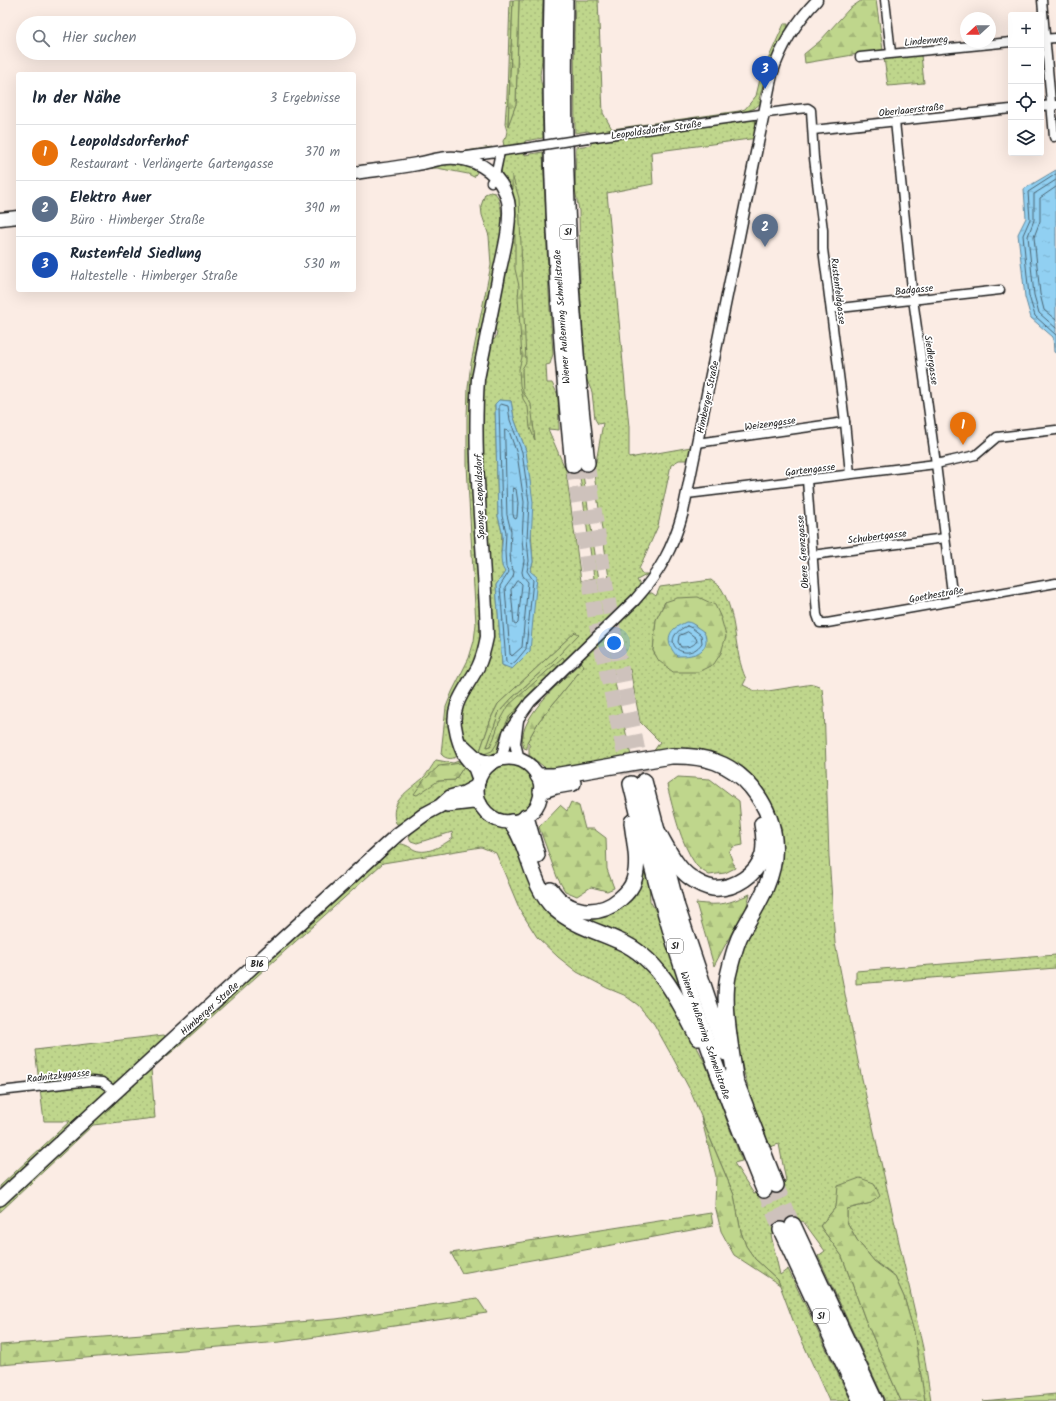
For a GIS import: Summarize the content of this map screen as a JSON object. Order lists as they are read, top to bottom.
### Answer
{
  "streets": {
    "highway": ["S1", "Wiener Außenring Schnellstraße"],
    "main road": [
      "Leopoldsdorfer Straße",
      "Himberger Straße",
      "Spange Leopoldsdorf",
      "B16"
    ],
    "street": [
      "Lindenweg",
      "Oberlaaerstraße",
      "Badgasse",
      "Rustenfeldgasse",
      "Siedlergasse",
      "Weizengasse",
      "Gartengasse",
      "Schubertgasse",
      "Obere Grenzgasse",
      "Goethestraße",
      "Radnitzkygasse"
    ]
  },
  "crossings": [
    ["Oberlaaerstraße", "Rustenfeldgasse"],
    ["Oberlaaerstraße", "Siedlergasse"],
    ["Leopoldsdorfer Straße", "Rustenfeldgasse"],
    ["Leopoldsdorfer Straße", "Himberger Straße"],
    ["Leopoldsdorfer Straße", "Spange Leopoldsdorf"],
    ["Badgasse", "Rustenfeldgasse"],
    ["Badgasse", "Siedlergasse"],
    ["Rustenfeldgasse", "Weizengasse"],
    ["Rustenfeldgasse", "Gartengasse"],
    ["Siedlergasse", "Gartengasse"],
    ["Siedlergasse", "Schubertgasse"],
    ["Siedlergasse", "Goethestraße"],
    ["Himberger Straße", "Weizengasse"],
    ["Himberger Straße", "Gartengasse"],
    ["Himberger Straße", "Spange Leopoldsdorf"],
    ["Himberger Straße", "Radnitzkygasse"],
    ["Gartengasse", "Obere Grenzgasse"],
    ["Schubertgasse", "Obere Grenzgasse"],
    ["Obere Grenzgasse", "Goethestraße"]
  ],
  "north": "left",
  "page": {
    "map_buttons": ["+", "−"],
    "search": "Hier suchen",
    "pins": ["3", "2", "1"],
    "heading": ["In der Nähe", "3 Ergebnisse"],
    "list": [
      {
        "mark": "1",
        "name": "Leopoldsdorferhof",
        "note": "Restaurant · Verlängerte Gartengasse",
        "value": "370 m"
      },
      {
        "mark": "2",
        "name": "Elektro Auer",
        "note": "Büro · Himberger Straße",
        "value": "390 m"
      },
      {
        "mark": "3",
        "name": "Rustenfeld Siedlung",
        "note": "Haltestelle · Himberger Straße",
        "value": "530 m"
      }
    ]
  }
}
